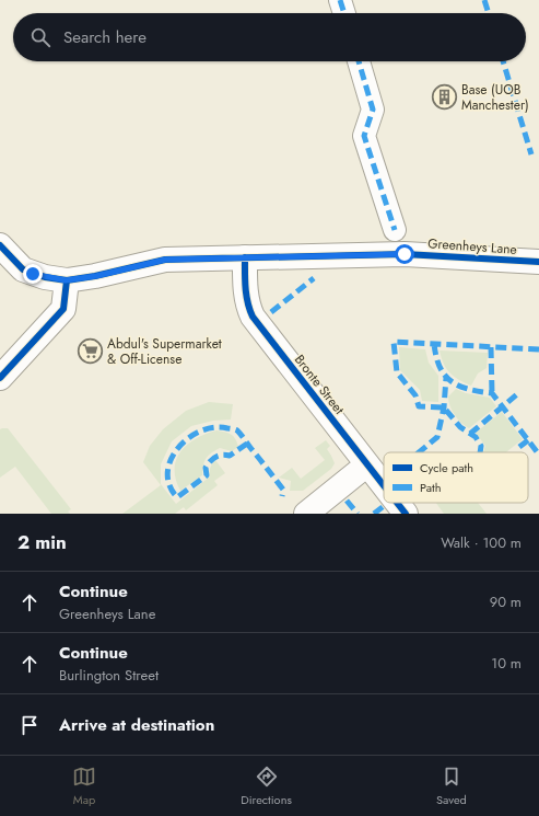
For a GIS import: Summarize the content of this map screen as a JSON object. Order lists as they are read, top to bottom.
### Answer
{
  "streets": {
    "street": ["Greenheys Lane", "Bronte Street"]
  },
  "crossings": [
    ["Greenheys Lane", "Bronte Street"]
  ],
  "places": {
    "building": ["Base (UOB Manchester)"],
    "supermarket": ["Abdul's Supermarket & Off-License"]
  },
  "legend": ["Cycle path", "Path"],
  "page": {
    "search": "Search here",
    "heading": ["2 min", "Walk · 100 m"],
    "list": [
      ["Continue", "Greenheys Lane", "90 m"],
      ["Continue", "Burlington Street", "10 m"],
      "Arrive at destination"
    ],
    "nav": ["Map", "Directions", "Saved"]
  }
}
